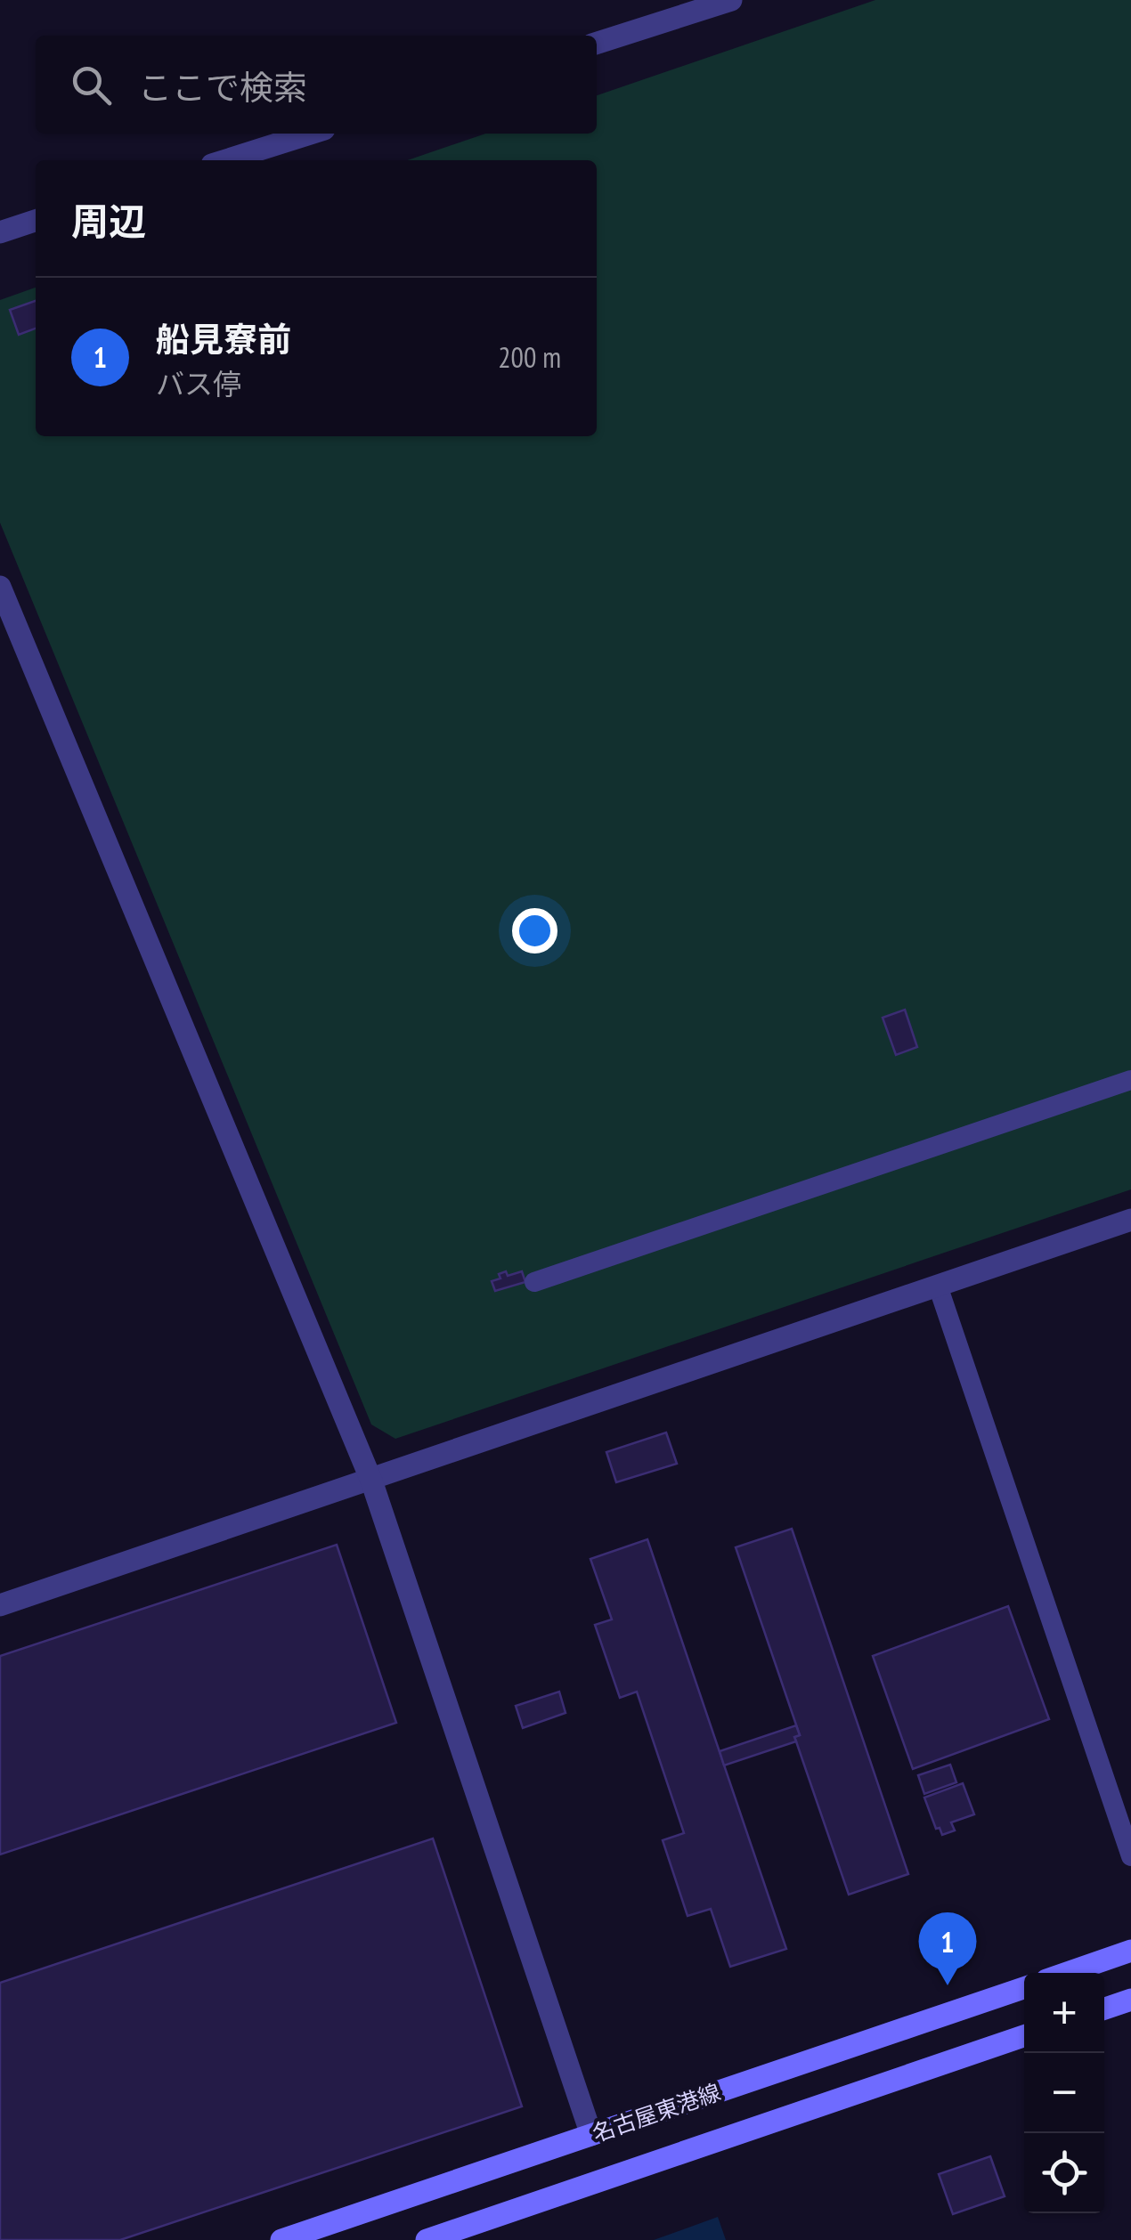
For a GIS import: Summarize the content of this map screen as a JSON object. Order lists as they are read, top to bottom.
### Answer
{
  "streets": {
    "main road": ["名古屋東港線"]
  },
  "page": {
    "search": "ここで検索",
    "heading": "周辺",
    "list": [
      {
        "mark": "1",
        "name": "船見寮前",
        "note": "バス停",
        "value": "200 m"
      }
    ],
    "pins": "1",
    "map_buttons": ["+", "−"]
  }
}
